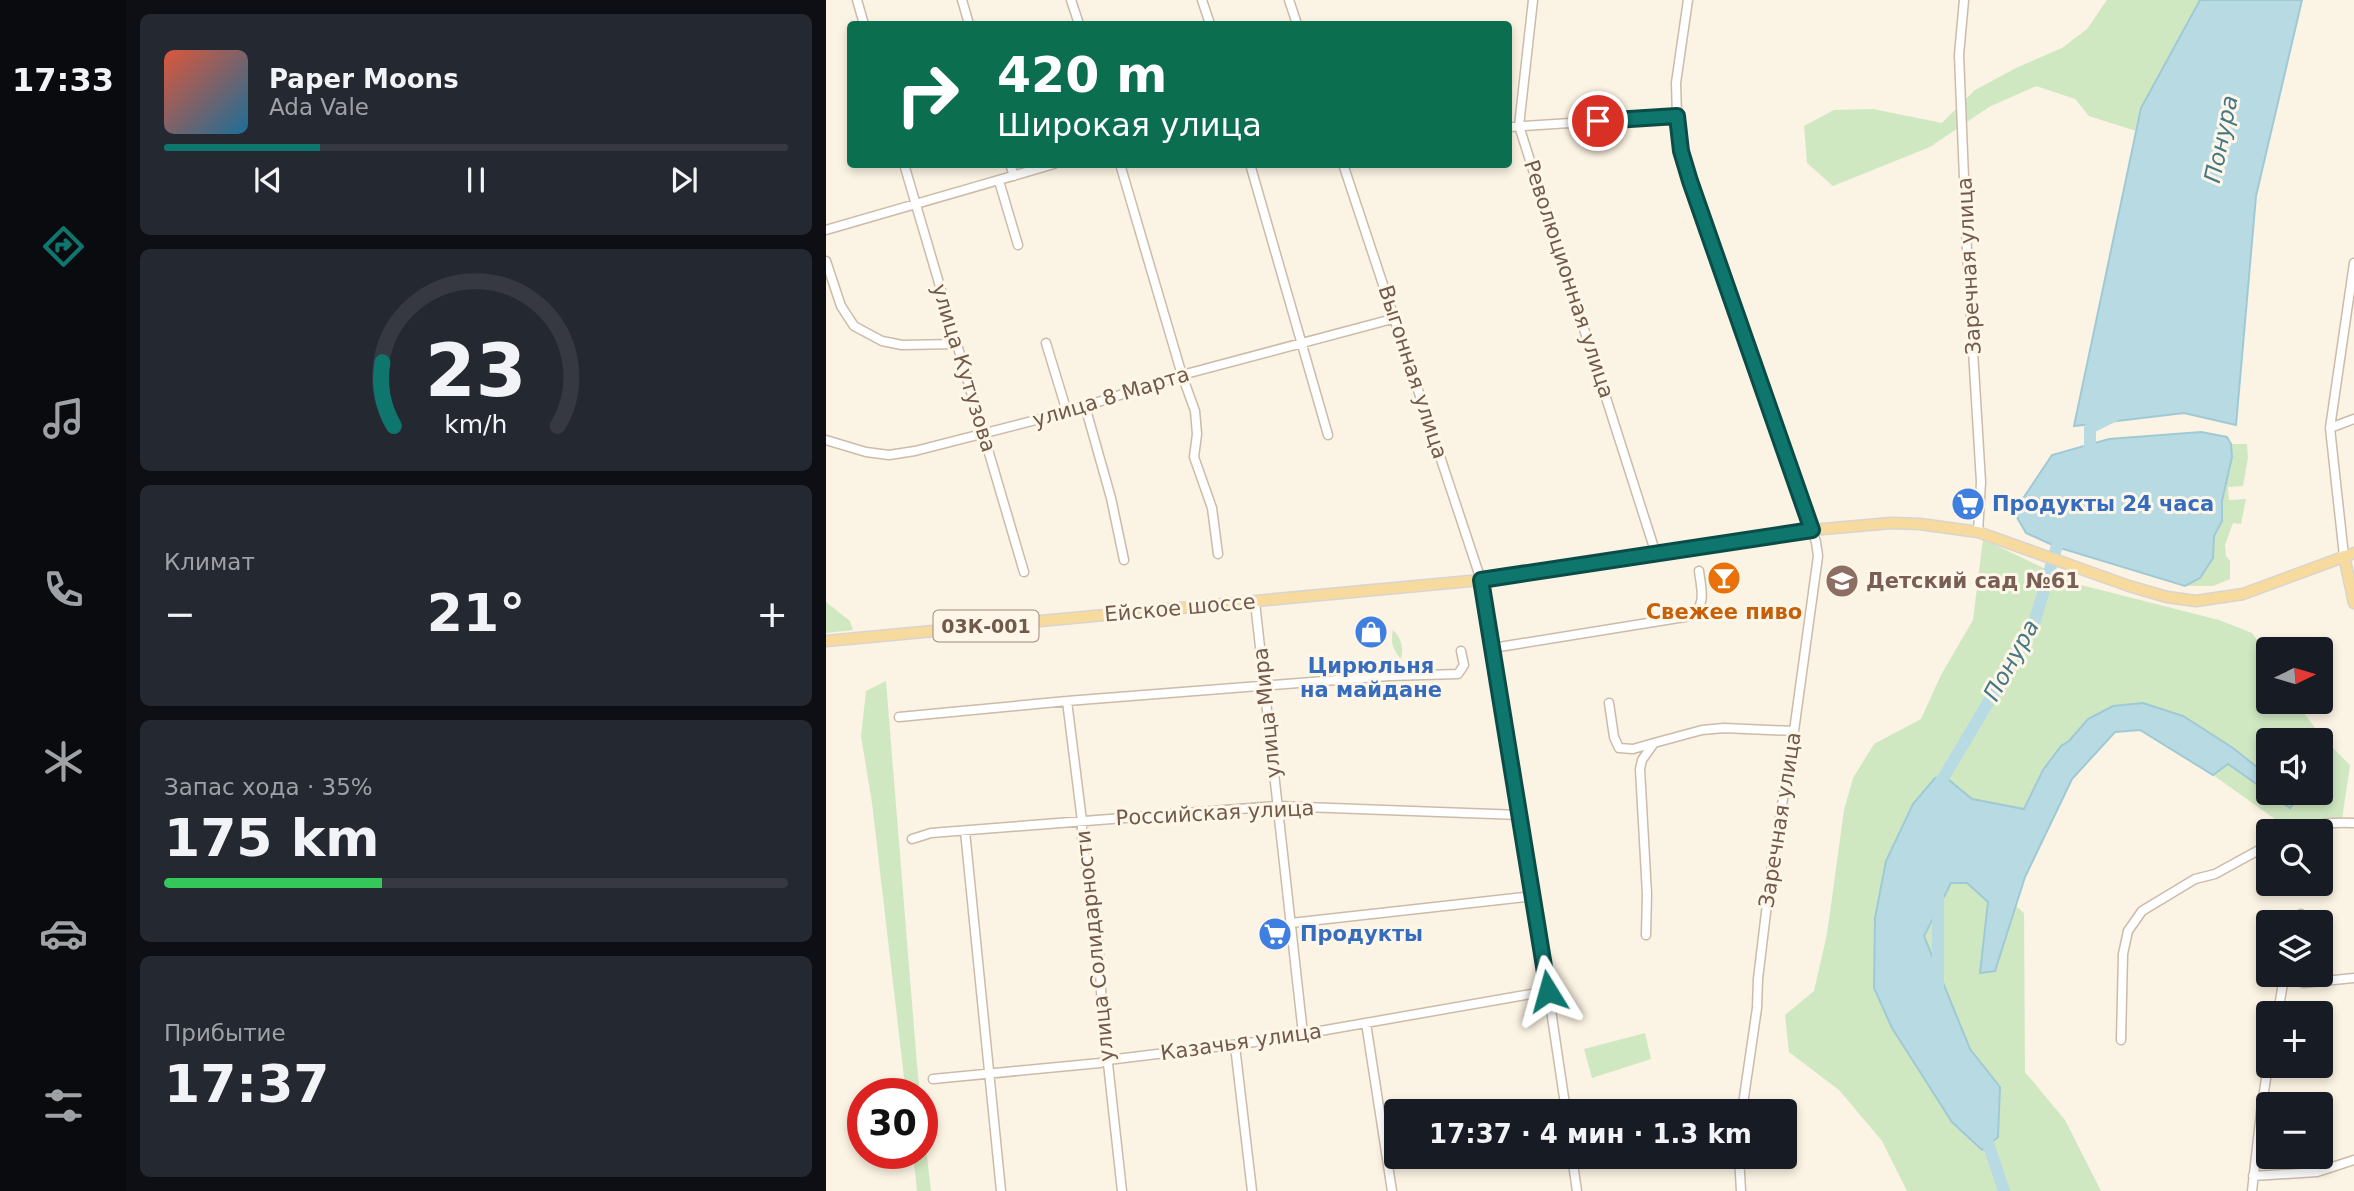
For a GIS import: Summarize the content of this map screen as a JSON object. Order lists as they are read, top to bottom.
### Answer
{
  "streets": {
    "main road": ["Ейское шоссе", "03К-001"],
    "street": [
      "Заречная улица",
      "Революционная улица",
      "улица Кутузова",
      "Выгонная улица",
      "улица 8 Марта",
      "улица Мира",
      "Российская улица",
      "улица Солидарности",
      "Казачья улица"
    ]
  },
  "crossings": [
    ["Заречная улица", "03К-001"],
    ["Революционная улица", "03К-001"],
    ["улица Кутузова", "улица 8 Марта"],
    ["Выгонная улица", "улица 8 Марта"],
    ["Выгонная улица", "Ейское шоссе"],
    ["Выгонная улица", "03К-001"],
    ["Выгонная улица", "Российская улица"],
    ["Выгонная улица", "Казачья улица"],
    ["Ейское шоссе", "03К-001"],
    ["Ейское шоссе", "улица Мира"],
    ["улица Мира", "Российская улица"],
    ["улица Мира", "Казачья улица"],
    ["Российская улица", "улица Солидарности"],
    ["улица Солидарности", "Казачья улица"]
  ],
  "water": ["Понура"],
  "places": {
    "supermarket": ["Продукты 24 часа", "Продукты"],
    "bar": ["Свежее пиво"],
    "school or university": ["Детский сад №61"],
    "shop": ["Цирюльня на майдане"]
  },
  "north": "right",
  "page": {
    "tabs": "17:33",
    "turn": ["420 m", "Широкая улица"],
    "song": ["Paper Moons", "Ada Vale"],
    "tile": [
      "Климат",
      ["Запас хода · 35%", "175 km"],
      ["Прибытие", "17:37"]
    ],
    "heat": ["−", "21°", "+"],
    "map_buttons": ["+", "−"],
    "limit": "30",
    "trip": "17:37 · 4 мин · 1.3 km",
    "gauge": ["23", "km/h"]
  }
}
